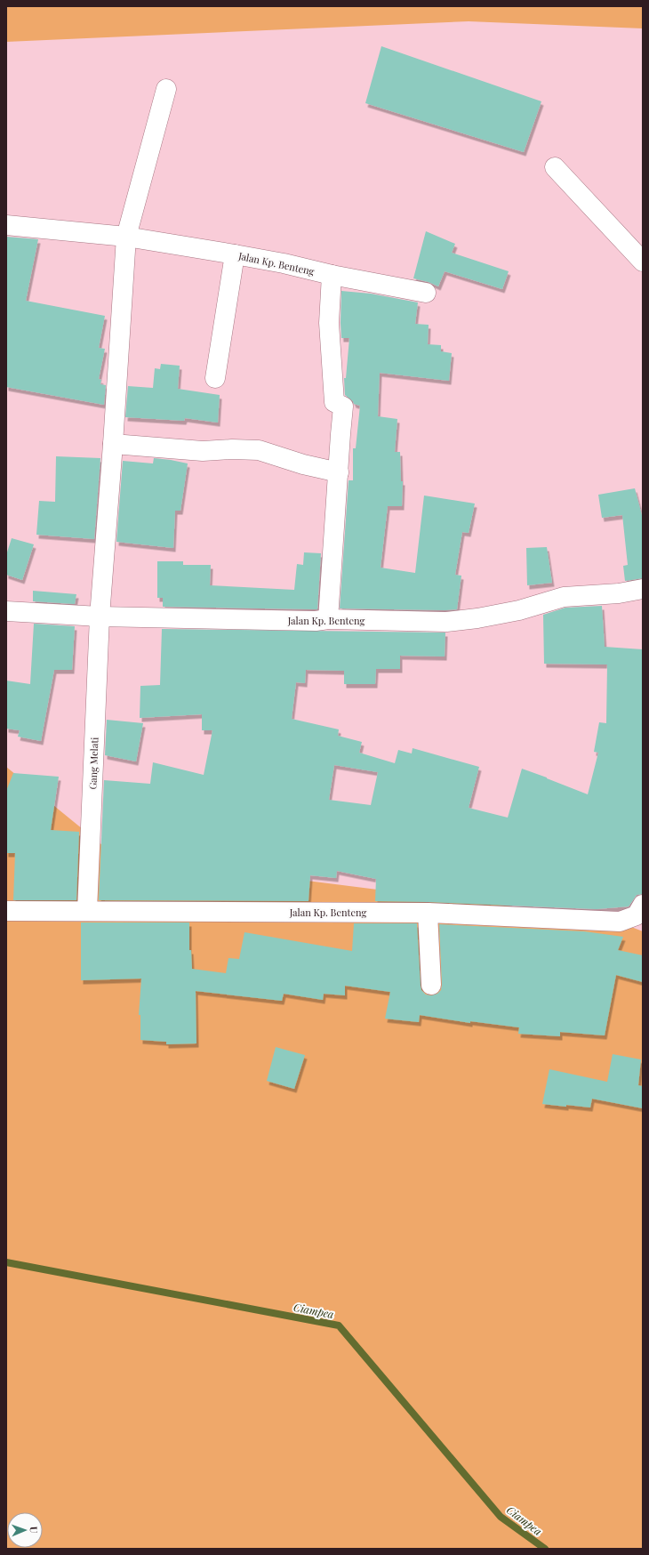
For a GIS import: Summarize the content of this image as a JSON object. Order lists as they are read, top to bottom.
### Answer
{
  "streets": {
    "street": ["Jalan Kp. Benteng", "Gang Melati"]
  },
  "crossings": [
    ["Jalan Kp. Benteng", "Gang Melati"]
  ],
  "water": ["Ciampea"],
  "north": "right"
}
